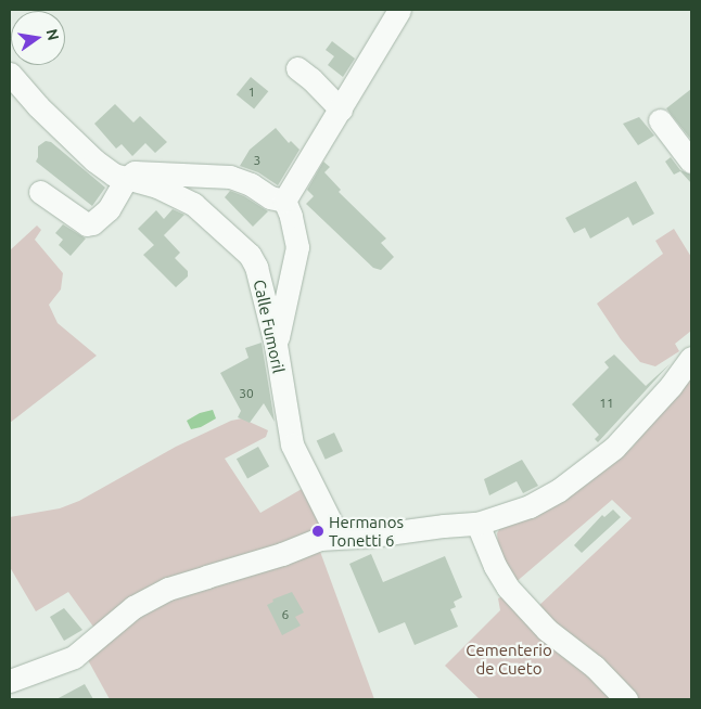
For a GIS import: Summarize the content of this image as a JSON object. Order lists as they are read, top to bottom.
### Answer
{
  "streets": {
    "street": ["Calle Fumoril"]
  },
  "parks": ["Cementerio de Cueto"],
  "places": ["Hermanos Tonetti 6"],
  "house_numbers": [
    "1",
    "3",
    "30",
    "11",
    "6"
  ],
  "north": "right"
}
